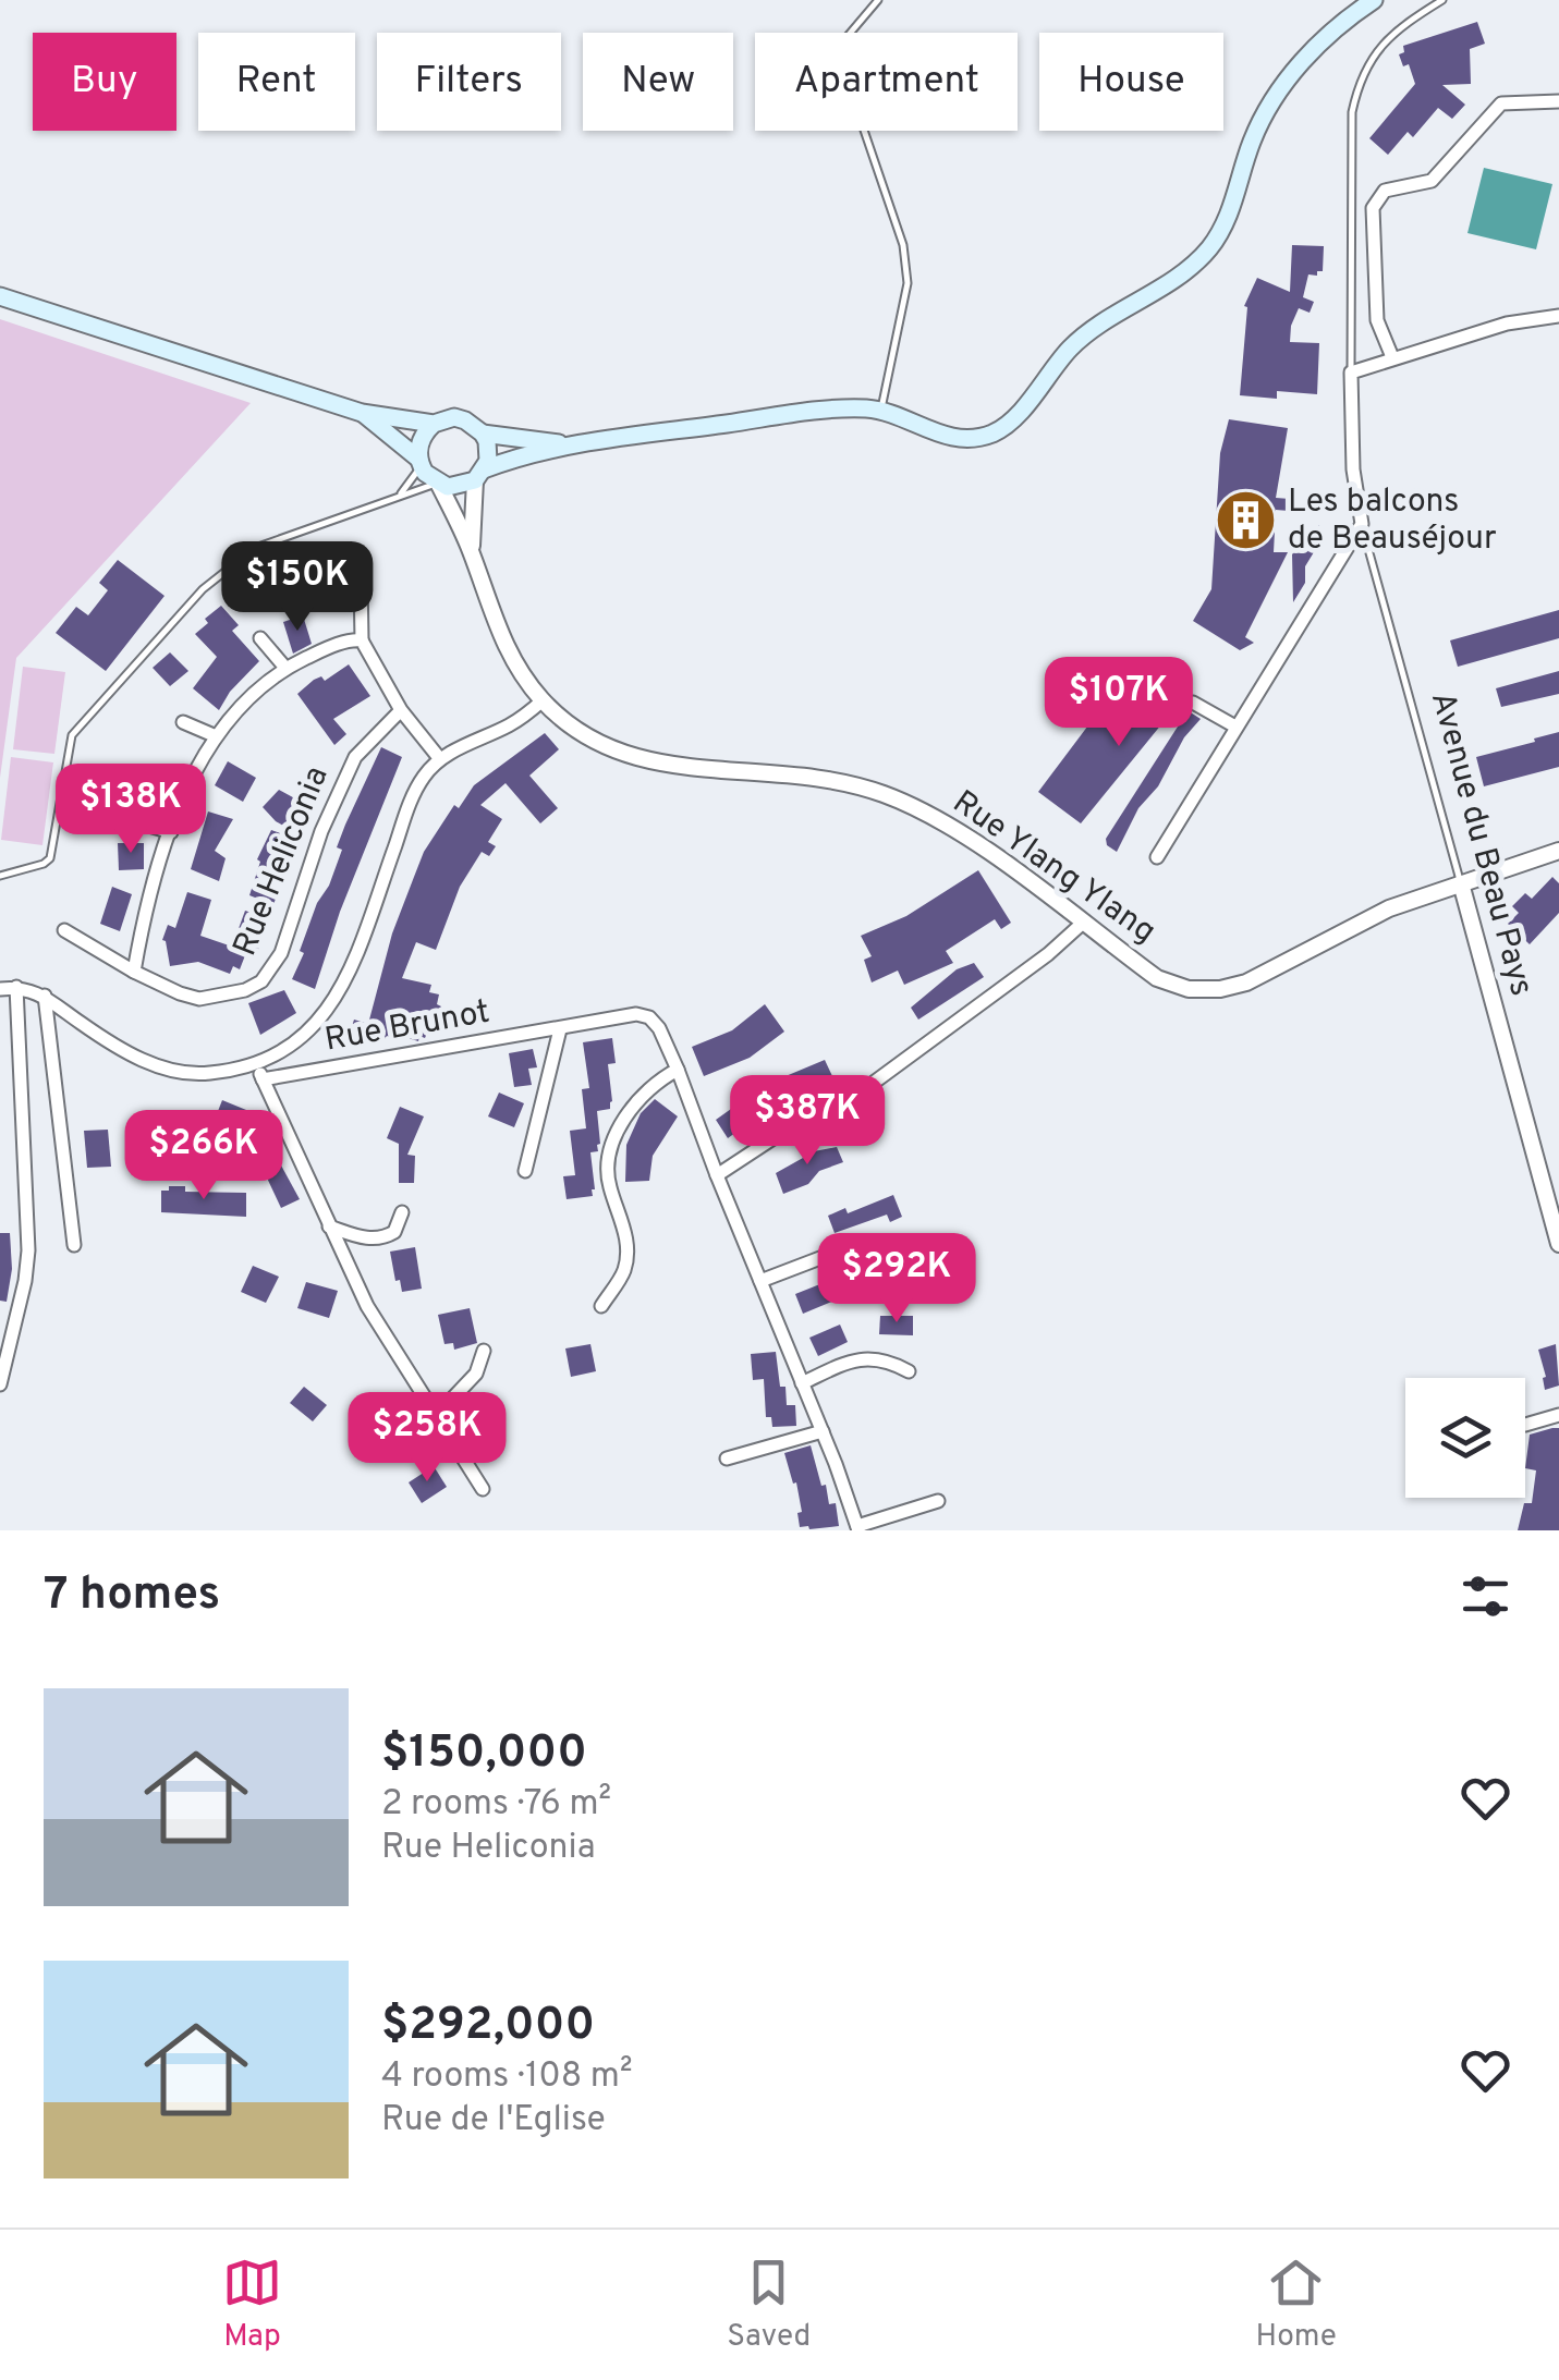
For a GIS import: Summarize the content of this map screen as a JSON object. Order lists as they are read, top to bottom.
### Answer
{
  "streets": {
    "street": [
      "Avenue du Beau Pays",
      "Rue Heliconia",
      "Rue Ylang Ylang",
      "Rue Brunot"
    ]
  },
  "crossings": [
    ["Avenue du Beau Pays", "Rue Ylang Ylang"]
  ],
  "places": {
    "building": ["Les balcons de Beauséjour"]
  },
  "page": {
    "chip": [
      "Buy",
      "Rent",
      "Filters",
      "New",
      "Apartment",
      "House"
    ],
    "price": [
      "$150K",
      "$107K",
      "$138K",
      "$387K",
      "$266K",
      "$292K",
      "$258K"
    ],
    "heading": "7 homes",
    "list": [
      {
        "name": "$150,000",
        "note": "2 rooms · 76 m² · Rue Heliconia"
      },
      {
        "name": "$292,000",
        "note": "4 rooms · 108 m² · Rue de l'Eglise"
      }
    ],
    "tabs": ["Map", "Saved", "Home"]
  }
}
